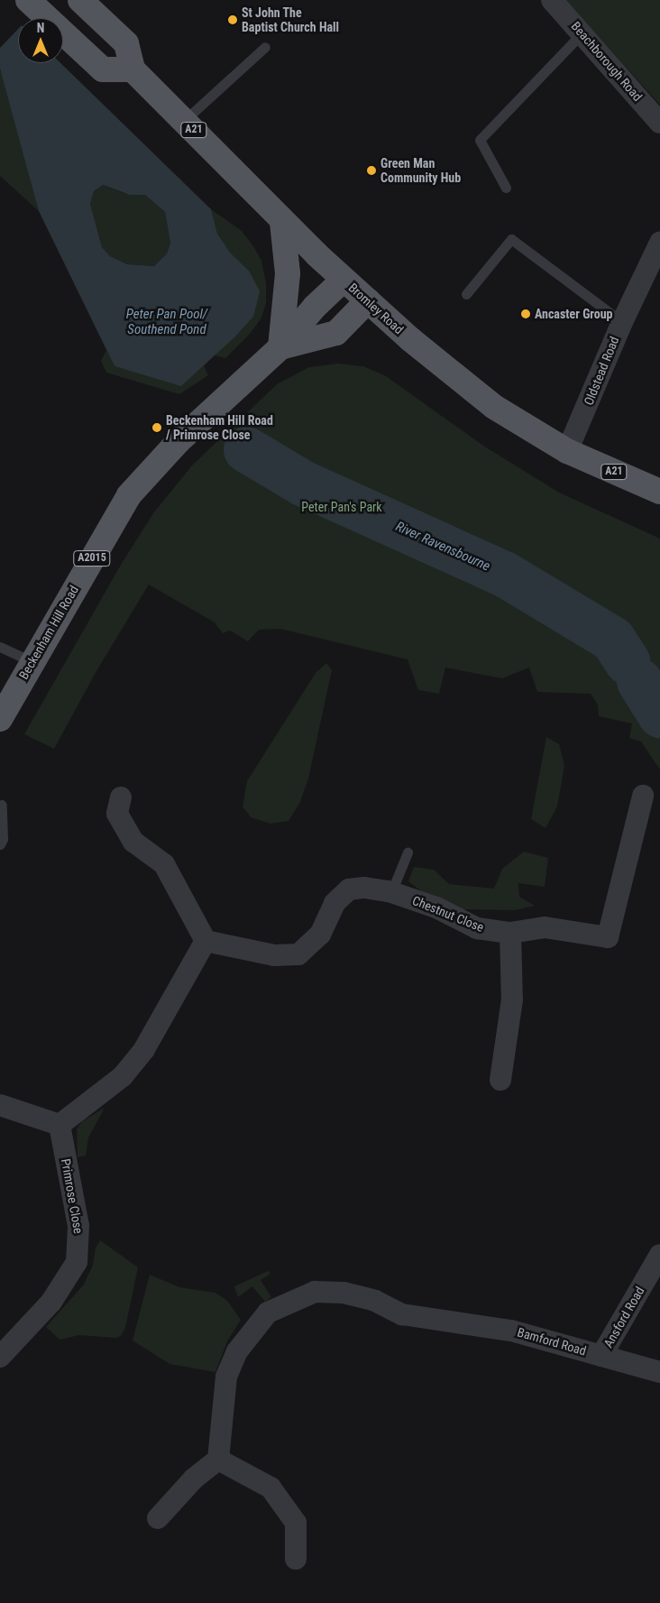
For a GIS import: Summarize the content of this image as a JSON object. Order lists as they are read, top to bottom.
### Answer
{
  "streets": {
    "main road": [
      "A21",
      "Bromley Road",
      "A2015",
      "Beckenham Hill Road"
    ],
    "street": [
      "Beachborough Road",
      "Oldstead Road",
      "Chestnut Close",
      "Primrose Close",
      "Ansford Road",
      "Bamford Road"
    ]
  },
  "crossings": [
    ["Bromley Road", "Oldstead Road"],
    ["Bromley Road", "Beckenham Hill Road"],
    ["Ansford Road", "Bamford Road"]
  ],
  "water": ["Peter Pan Pool/ Southend Pond", "River Ravensbourne"],
  "parks": ["Peter Pan's Park"],
  "places": [
    "St John The Baptist Church Hall",
    "Green Man Community Hub",
    "Ancaster Group",
    "Beckenham Hill Road / Primrose Close"
  ],
  "north": "top"
}
